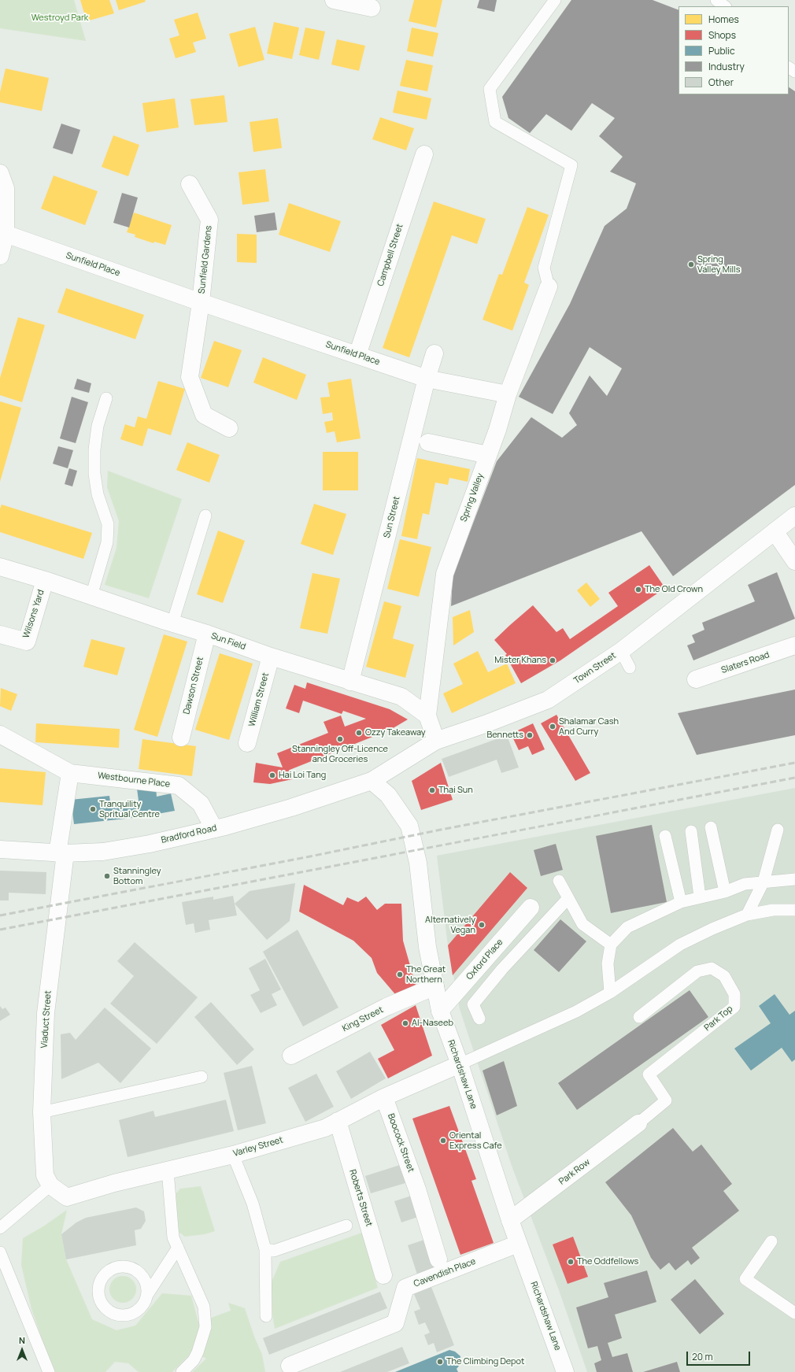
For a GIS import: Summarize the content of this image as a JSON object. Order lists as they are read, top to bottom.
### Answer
{
  "streets": {
    "street": [
      "Campbell Street",
      "Sunfield Gardens",
      "Sunfield Place",
      "Spring Valley",
      "Sun Street",
      "Wilsons Yard",
      "Sun Field",
      "Slaters Road",
      "Town Street",
      "Dawson Street",
      "William Street",
      "Westbourne Place",
      "Bradford Road",
      "Oxford Place",
      "Viaduct Street",
      "King Street",
      "Richardshaw Lane",
      "Boocock Street",
      "Varley Street",
      "Park Row",
      "Roberts Street",
      "Cavendish Place"
    ],
    "lane": ["Park Top"]
  },
  "crossings": [
    ["Campbell Street", "Sunfield Place"],
    ["Sunfield Gardens", "Sunfield Place"],
    ["Sunfield Place", "Spring Valley"],
    ["Sunfield Place", "Sun Street"],
    ["Spring Valley", "Sun Field"],
    ["Sun Street", "Sun Field"],
    ["Wilsons Yard", "Sun Field"],
    ["Sun Field", "Dawson Street"],
    ["Sun Field", "William Street"],
    ["Town Street", "Bradford Road"],
    ["Town Street", "Richardshaw Lane"],
    ["Westbourne Place", "Bradford Road"],
    ["Bradford Road", "Viaduct Street"],
    ["Bradford Road", "Richardshaw Lane"],
    ["Oxford Place", "Richardshaw Lane"],
    ["Park Top", "Park Row"],
    ["Viaduct Street", "Varley Street"],
    ["King Street", "Richardshaw Lane"],
    ["Richardshaw Lane", "Varley Street"],
    ["Richardshaw Lane", "Park Row"],
    ["Richardshaw Lane", "Cavendish Place"],
    ["Boocock Street", "Varley Street"],
    ["Varley Street", "Roberts Street"]
  ],
  "parks": ["Westroyd Park"],
  "places": [
    "Spring Valley Mills",
    "The Old Crown",
    "Mister Khans",
    "Shalamar Cash And Curry",
    "Ozzy Takeaway",
    "Bennetts",
    "Stanningley Off-Licence and Groceries",
    "Hai Loi Tang",
    "Thai Sun",
    "Tranquility Spritual Centre",
    "Stanningley Bottom",
    "Alternatively Vegan",
    "The Great Northern",
    "Al-Naseeb",
    "Oriental Express Cafe",
    "The Oddfellows",
    "The Climbing Depot"
  ],
  "legend": [
    "Homes",
    "Shops",
    "Public",
    "Industry",
    "Other"
  ],
  "scale_bar": "20 m",
  "north": "top"
}
